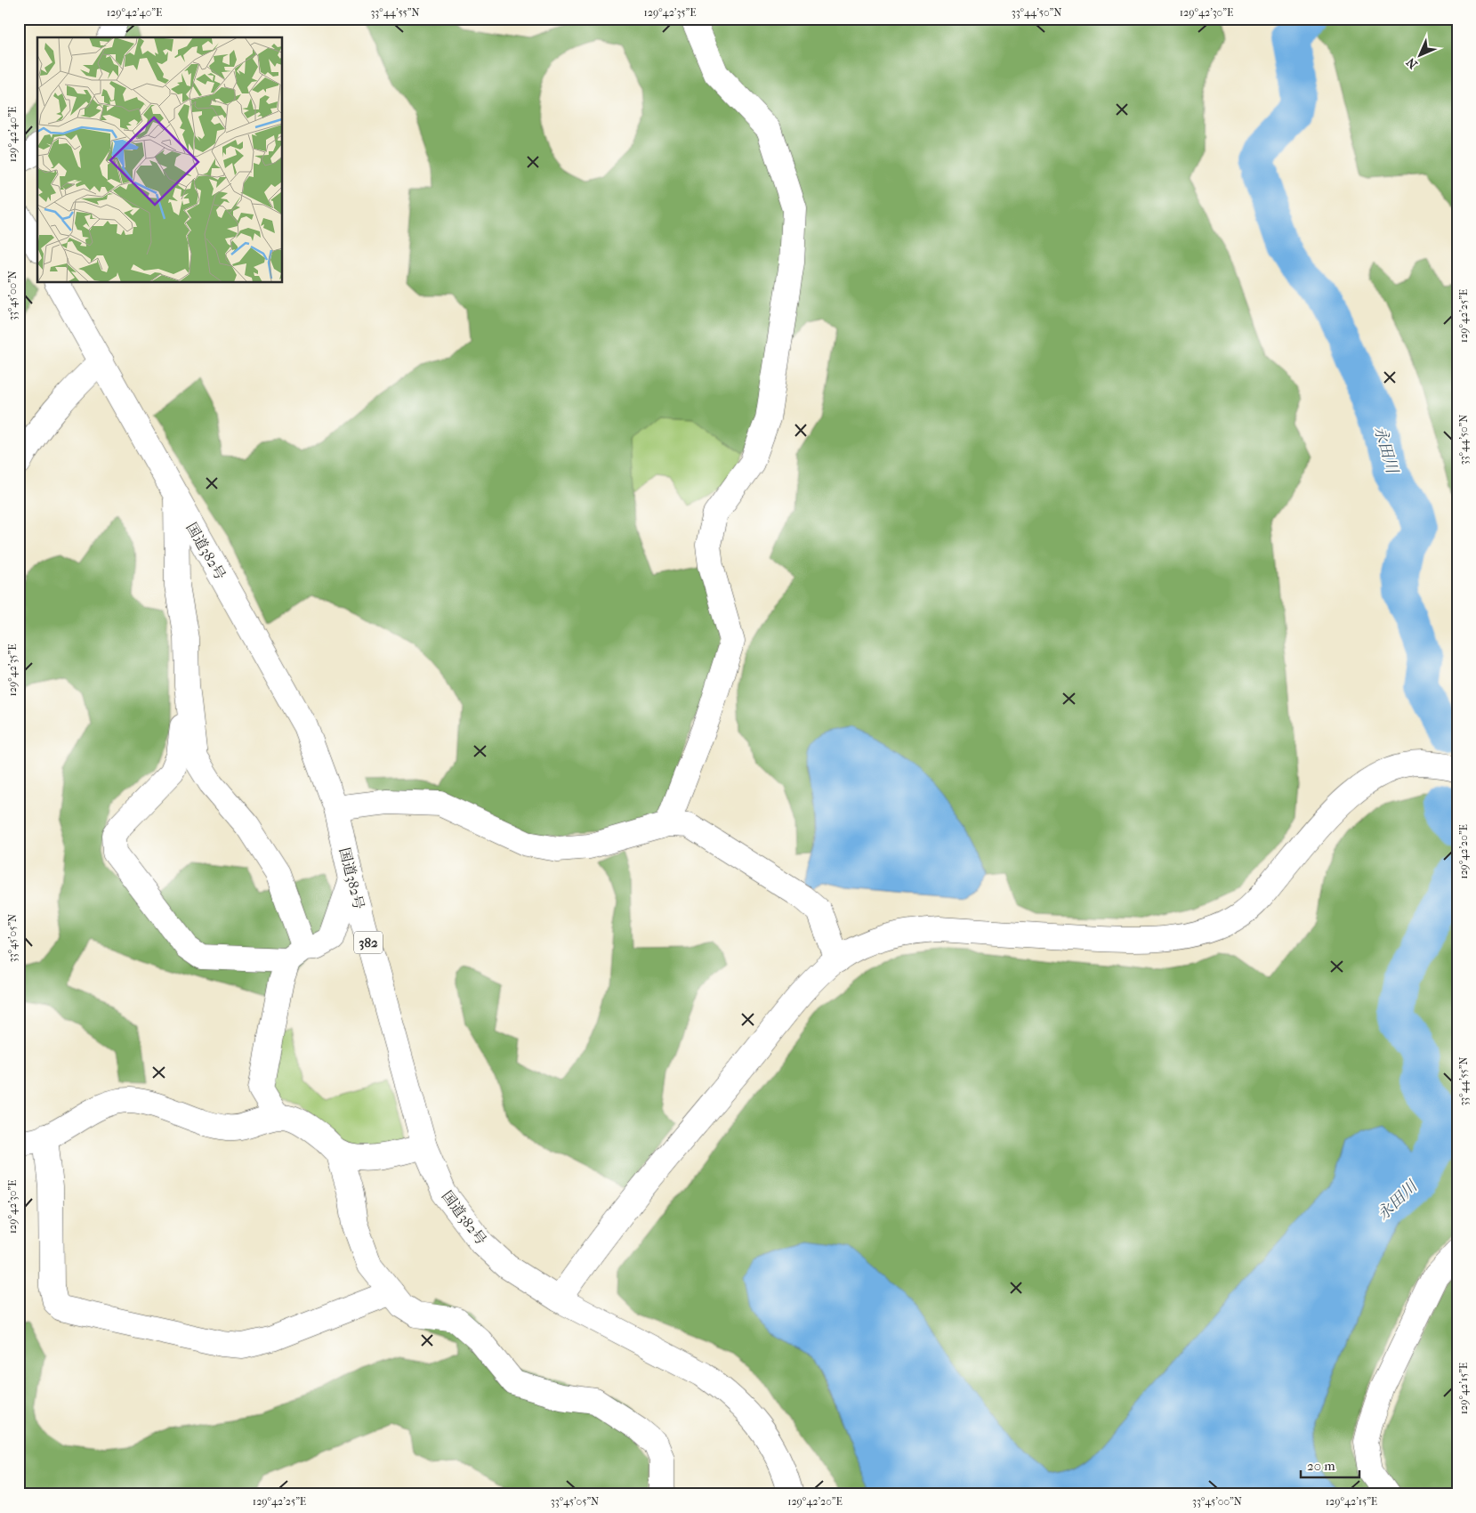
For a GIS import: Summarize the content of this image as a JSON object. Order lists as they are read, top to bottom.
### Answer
{
  "streets": {
    "main road": ["国道382号", "382"]
  },
  "water": ["永田川"],
  "scale_bar": "20 m",
  "north": "bottom left",
  "coordinates": [
    "129°42'40\"E",
    "33°44'55\"N",
    "129°42'35\"E",
    "33°44'50\"N",
    "129°42'30\"E",
    "33°45'00\"N",
    "129°42'25\"E",
    "129°42'20\"E",
    "33°45'05\"N",
    "129°42'15\"E"
  ]
}
